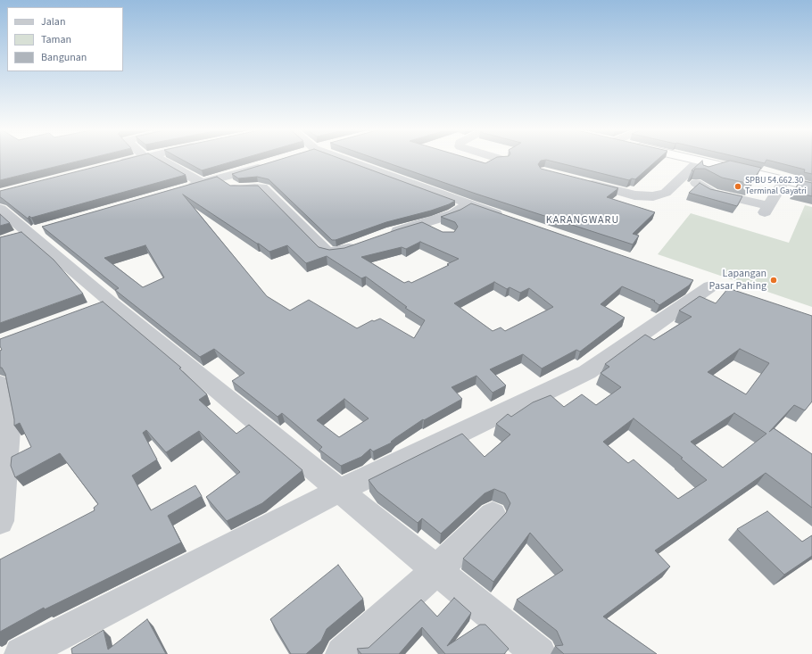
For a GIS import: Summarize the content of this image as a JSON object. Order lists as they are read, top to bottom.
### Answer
{
  "districts": ["KARANGWARU"],
  "places": ["SPBU 54.662.30 Terminal Gayatri", "Lapangan Pasar Pahing"],
  "legend": ["Jalan", "Taman", "Bangunan"]
}
